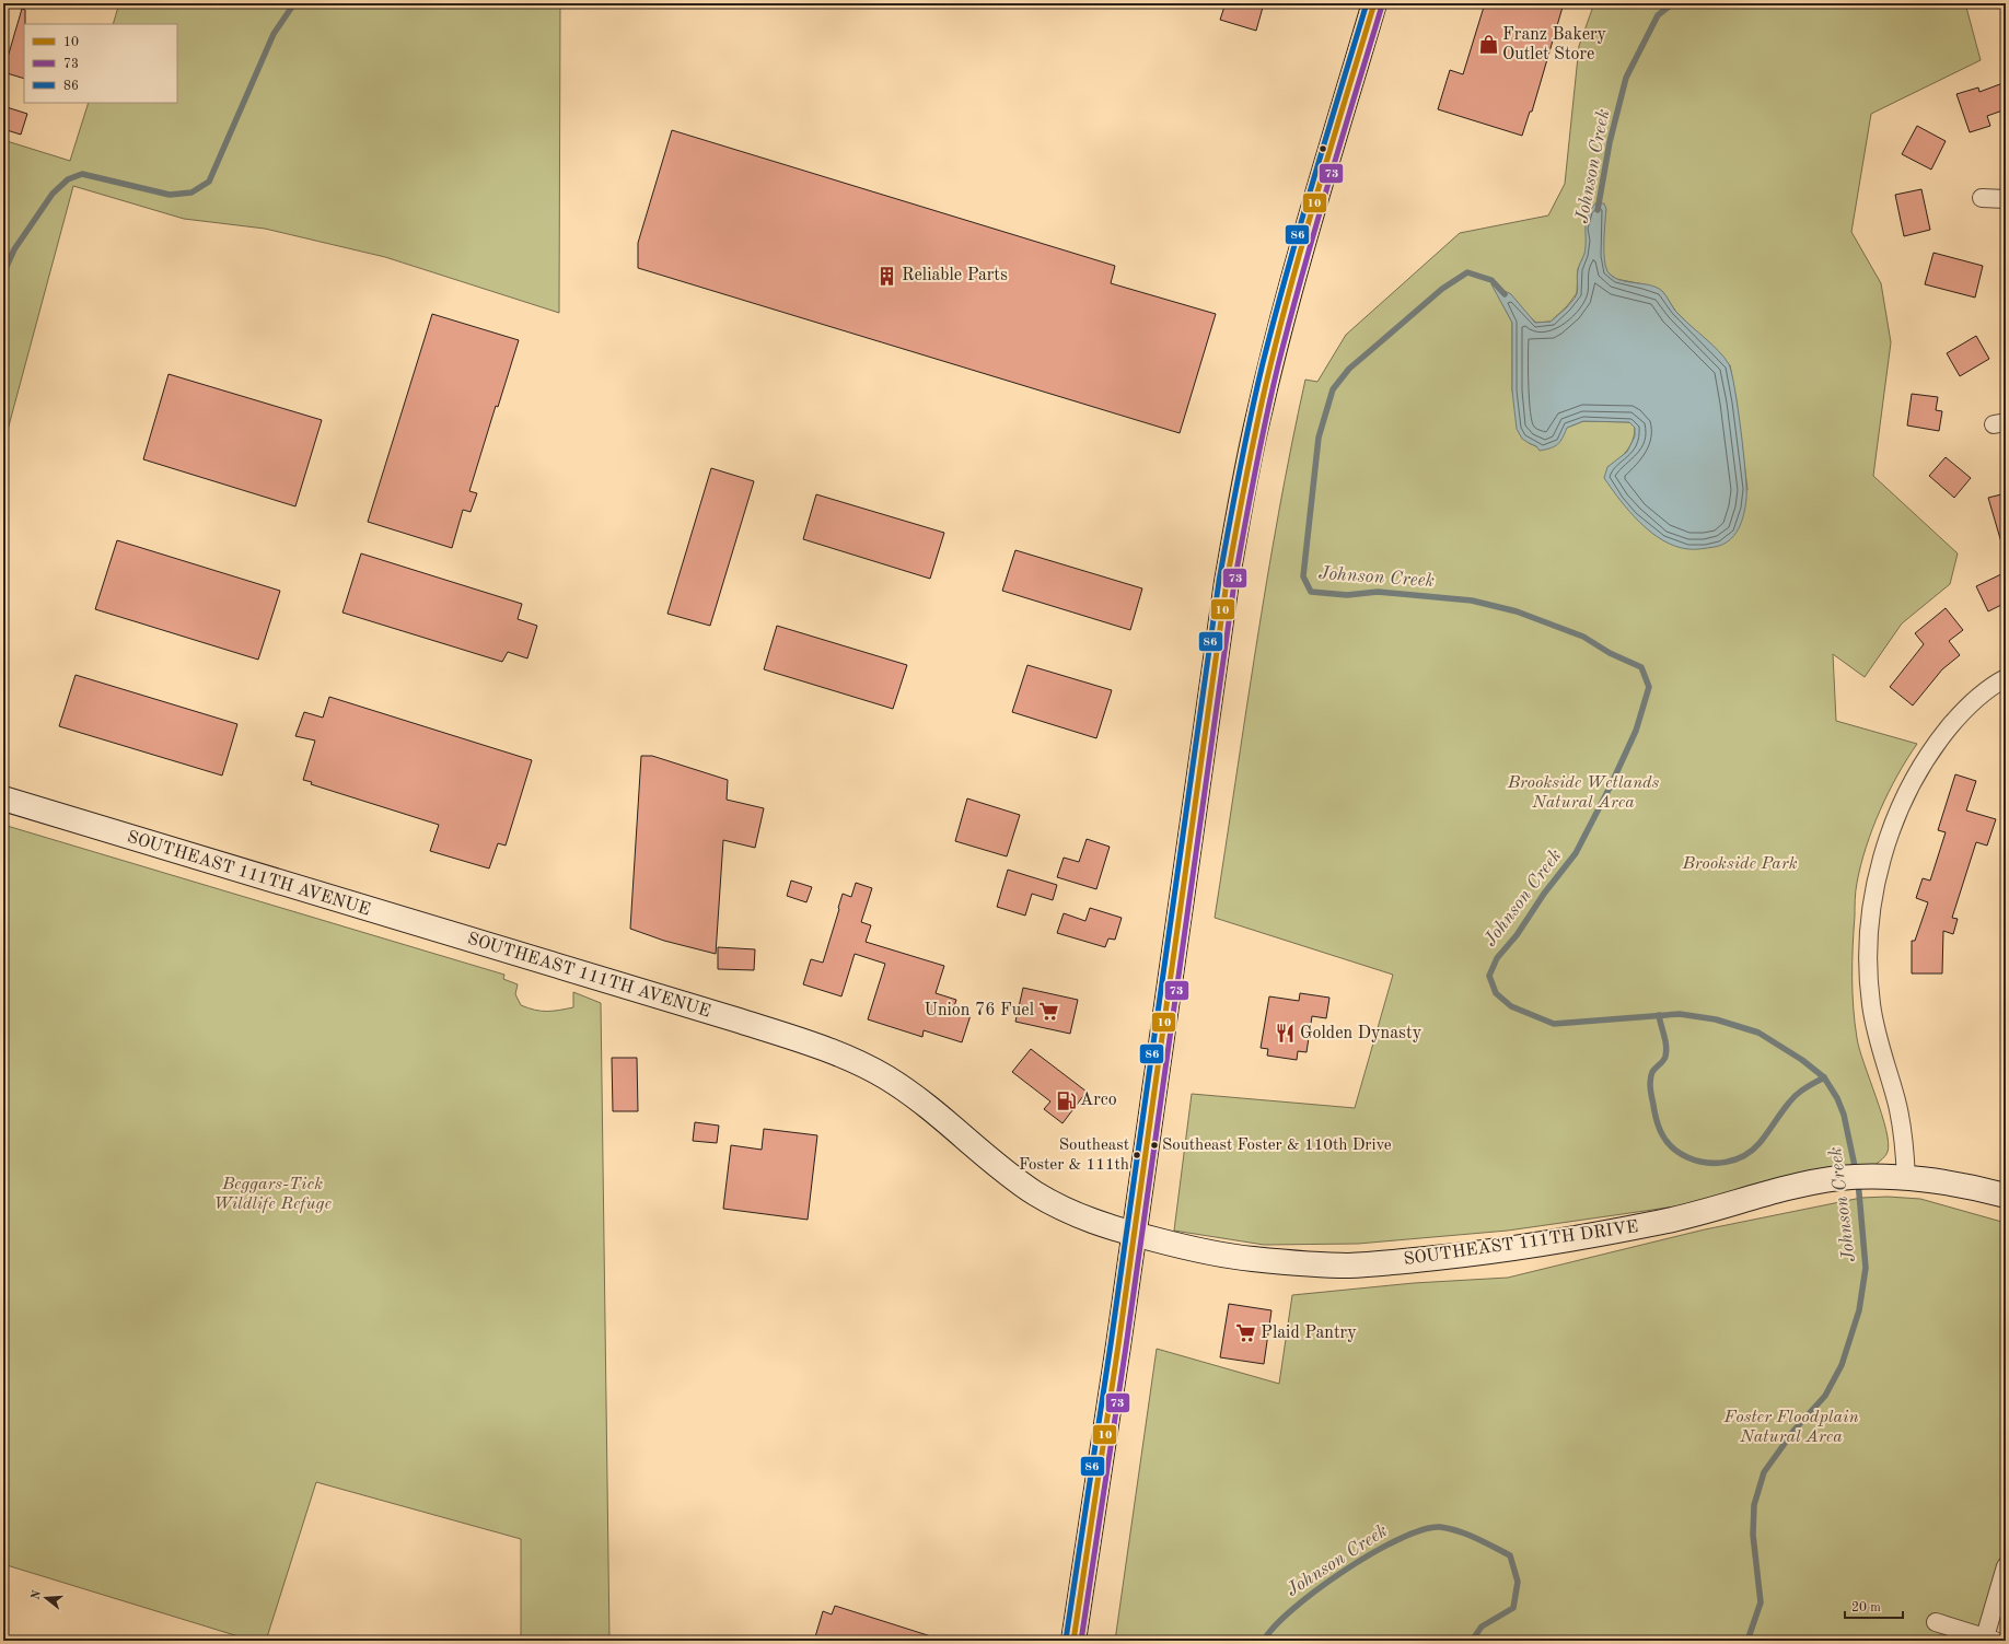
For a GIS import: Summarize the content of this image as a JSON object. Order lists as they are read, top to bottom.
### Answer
{
  "streets": {
    "street": ["SOUTHEAST 111TH AVENUE", "SOUTHEAST 111TH DRIVE"]
  },
  "crossings": [
    ["SOUTHEAST 111TH AVENUE", "SOUTHEAST 111TH DRIVE"]
  ],
  "water": ["Johnson Creek"],
  "parks": [
    "Brookside Wetlands Natural Area",
    "Brookside Park",
    "Beggars-Tick Wildlife Refuge",
    "Foster Floodplain Natural Area"
  ],
  "places": {
    "shop": ["Franz Bakery Outlet Store"],
    "building": ["Reliable Parts"],
    "supermarket": ["Union 76 Fuel", "Plaid Pantry"],
    "restaurant": ["Golden Dynasty"],
    "fuel station": ["Arco"],
    "other": ["Southeast Foster & 110th Drive", "Southeast Foster & 111th"]
  },
  "lines": ["transit line 10", "transit line 86", "transit line 73"],
  "legend": ["10", "73", "86"],
  "scale_bar": "20 m",
  "north": "left"
}
